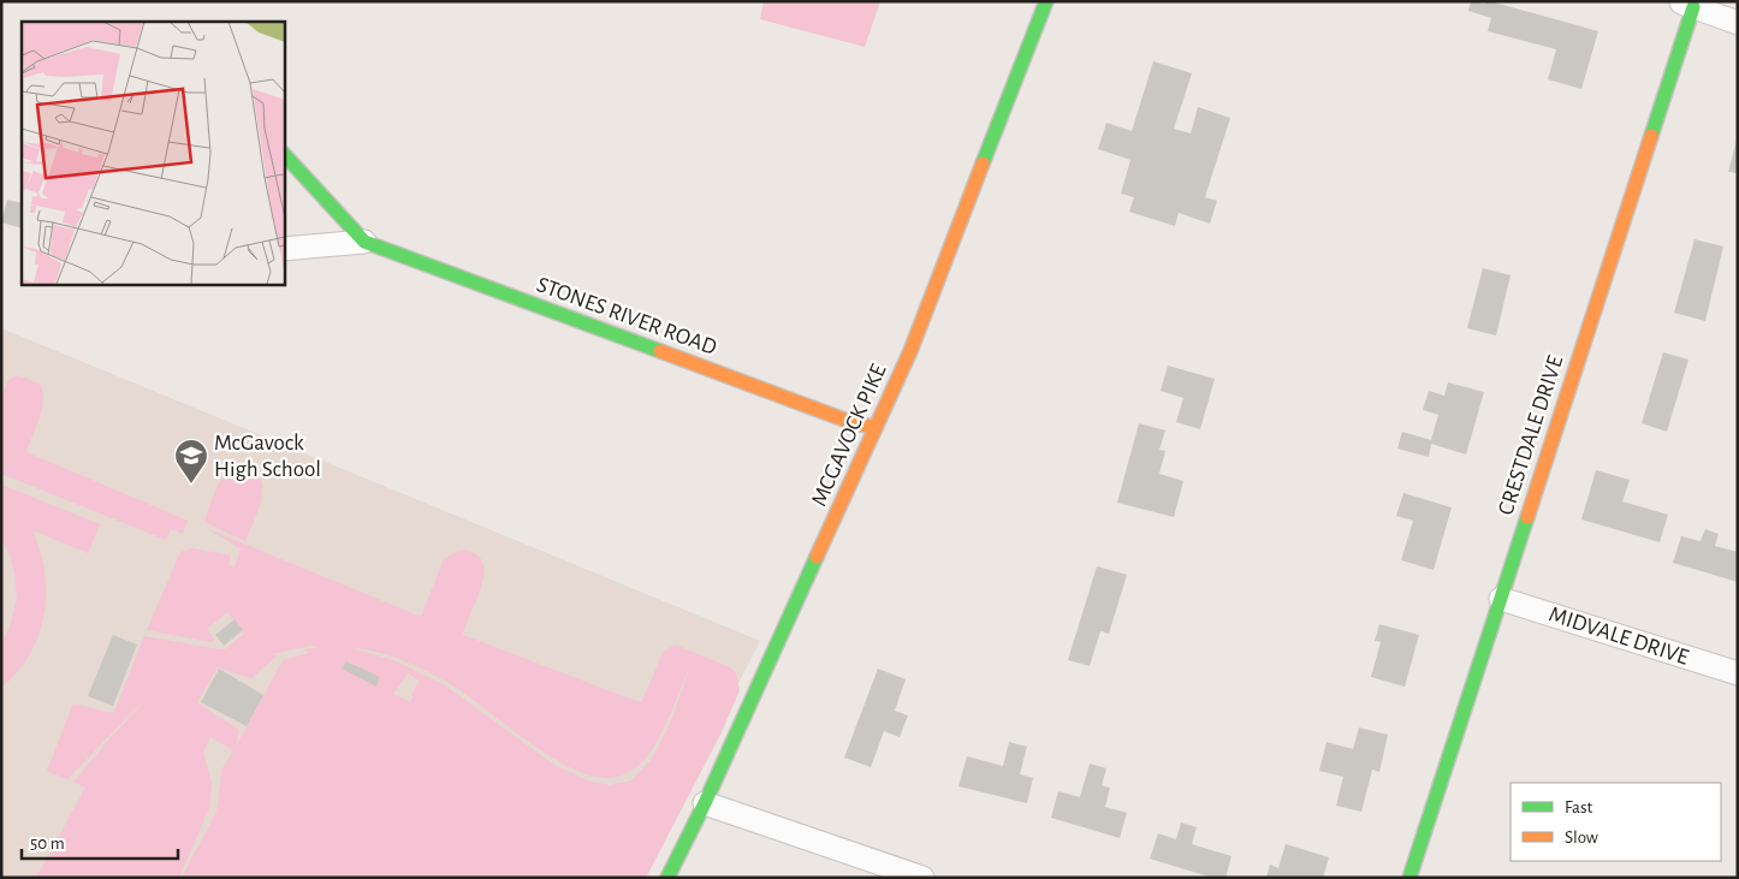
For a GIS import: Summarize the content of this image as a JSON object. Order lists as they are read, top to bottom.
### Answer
{
  "streets": {
    "street": [
      "STONES RIVER ROAD",
      "MCGAVOCK PIKE",
      "CRESTDALE DRIVE",
      "MIDVALE DRIVE"
    ]
  },
  "crossings": [
    ["STONES RIVER ROAD", "MCGAVOCK PIKE"],
    ["CRESTDALE DRIVE", "MIDVALE DRIVE"]
  ],
  "places": {
    "school or university": ["McGavock High School"]
  },
  "legend": ["Fast", "Slow"],
  "scale_bar": "50 m"
}
